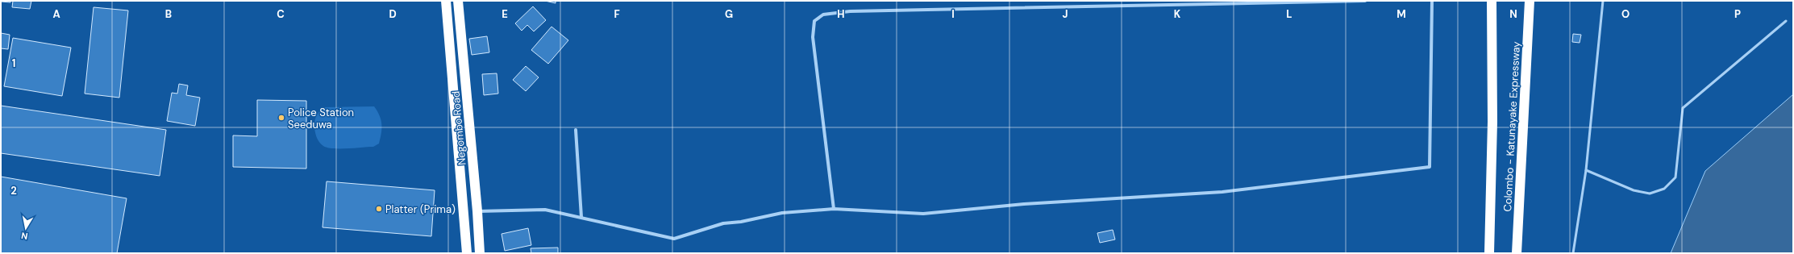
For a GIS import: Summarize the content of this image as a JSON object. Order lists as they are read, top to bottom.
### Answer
{
  "streets": {
    "highway": ["Colombo - Katunayake Expressway", "Negombo Road"]
  },
  "places": ["Police Station Seeduwa", "Platter (Prima)"],
  "north": "bottom",
  "grid": {
    "columns": [
      "A",
      "B",
      "C",
      "D",
      "E",
      "F",
      "G",
      "H",
      "I",
      "J",
      "K",
      "L",
      "M",
      "N",
      "O",
      "P"
    ],
    "rows": ["1", "2"]
  }
}
